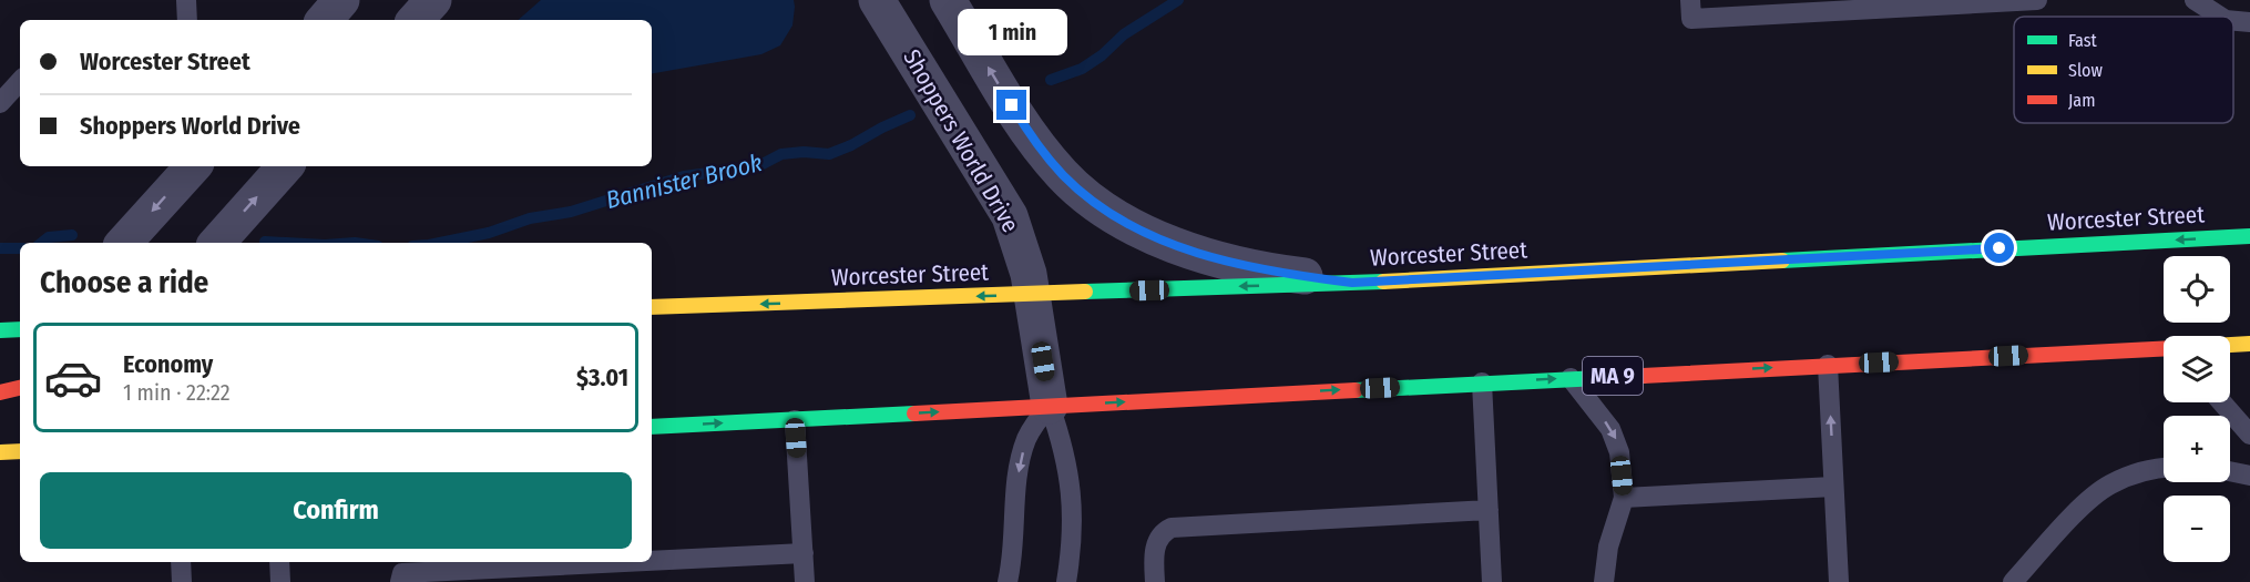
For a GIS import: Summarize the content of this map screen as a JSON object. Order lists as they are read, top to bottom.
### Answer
{
  "streets": {
    "highway": ["Worcester Street", "MA 9"],
    "street": ["Shoppers World Drive"]
  },
  "crossings": [
    ["Shoppers World Drive", "Worcester Street"],
    ["Shoppers World Drive", "MA 9"]
  ],
  "water": ["Bannister Brook"],
  "legend": ["Fast", "Slow", "Jam"],
  "page": {
    "bubble": "1 min",
    "banner": ["Worcester Street", "Shoppers World Drive"],
    "heading": "Choose a ride",
    "map_buttons": ["+", "−"],
    "list": [
      {
        "name": "Economy",
        "note": "1 min · 22:22",
        "value": "$3.01"
      }
    ],
    "buttons": "Confirm"
  }
}
